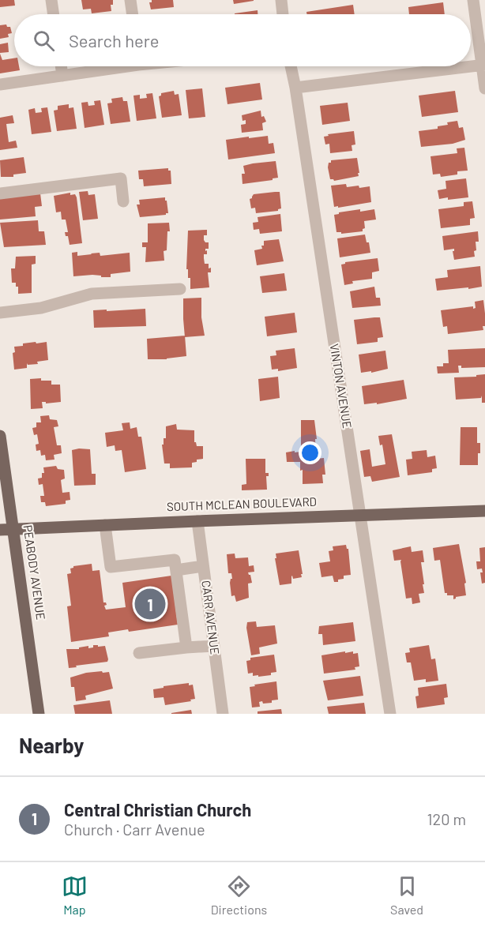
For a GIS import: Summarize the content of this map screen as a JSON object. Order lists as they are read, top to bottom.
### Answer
{
  "streets": {
    "main road": ["SOUTH MCLEAN BOULEVARD", "PEABODY AVENUE"],
    "street": ["VINTON AVENUE", "CARR AVENUE"]
  },
  "crossings": [
    ["VINTON AVENUE", "SOUTH MCLEAN BOULEVARD"],
    ["SOUTH MCLEAN BOULEVARD", "PEABODY AVENUE"],
    ["SOUTH MCLEAN BOULEVARD", "CARR AVENUE"]
  ],
  "page": {
    "search": "Search here",
    "pins": "1",
    "heading": "Nearby",
    "list": [
      {
        "mark": "1",
        "name": "Central Christian Church",
        "note": "Church · Carr Avenue",
        "value": "120 m"
      }
    ],
    "nav": ["Map", "Directions", "Saved"]
  }
}
